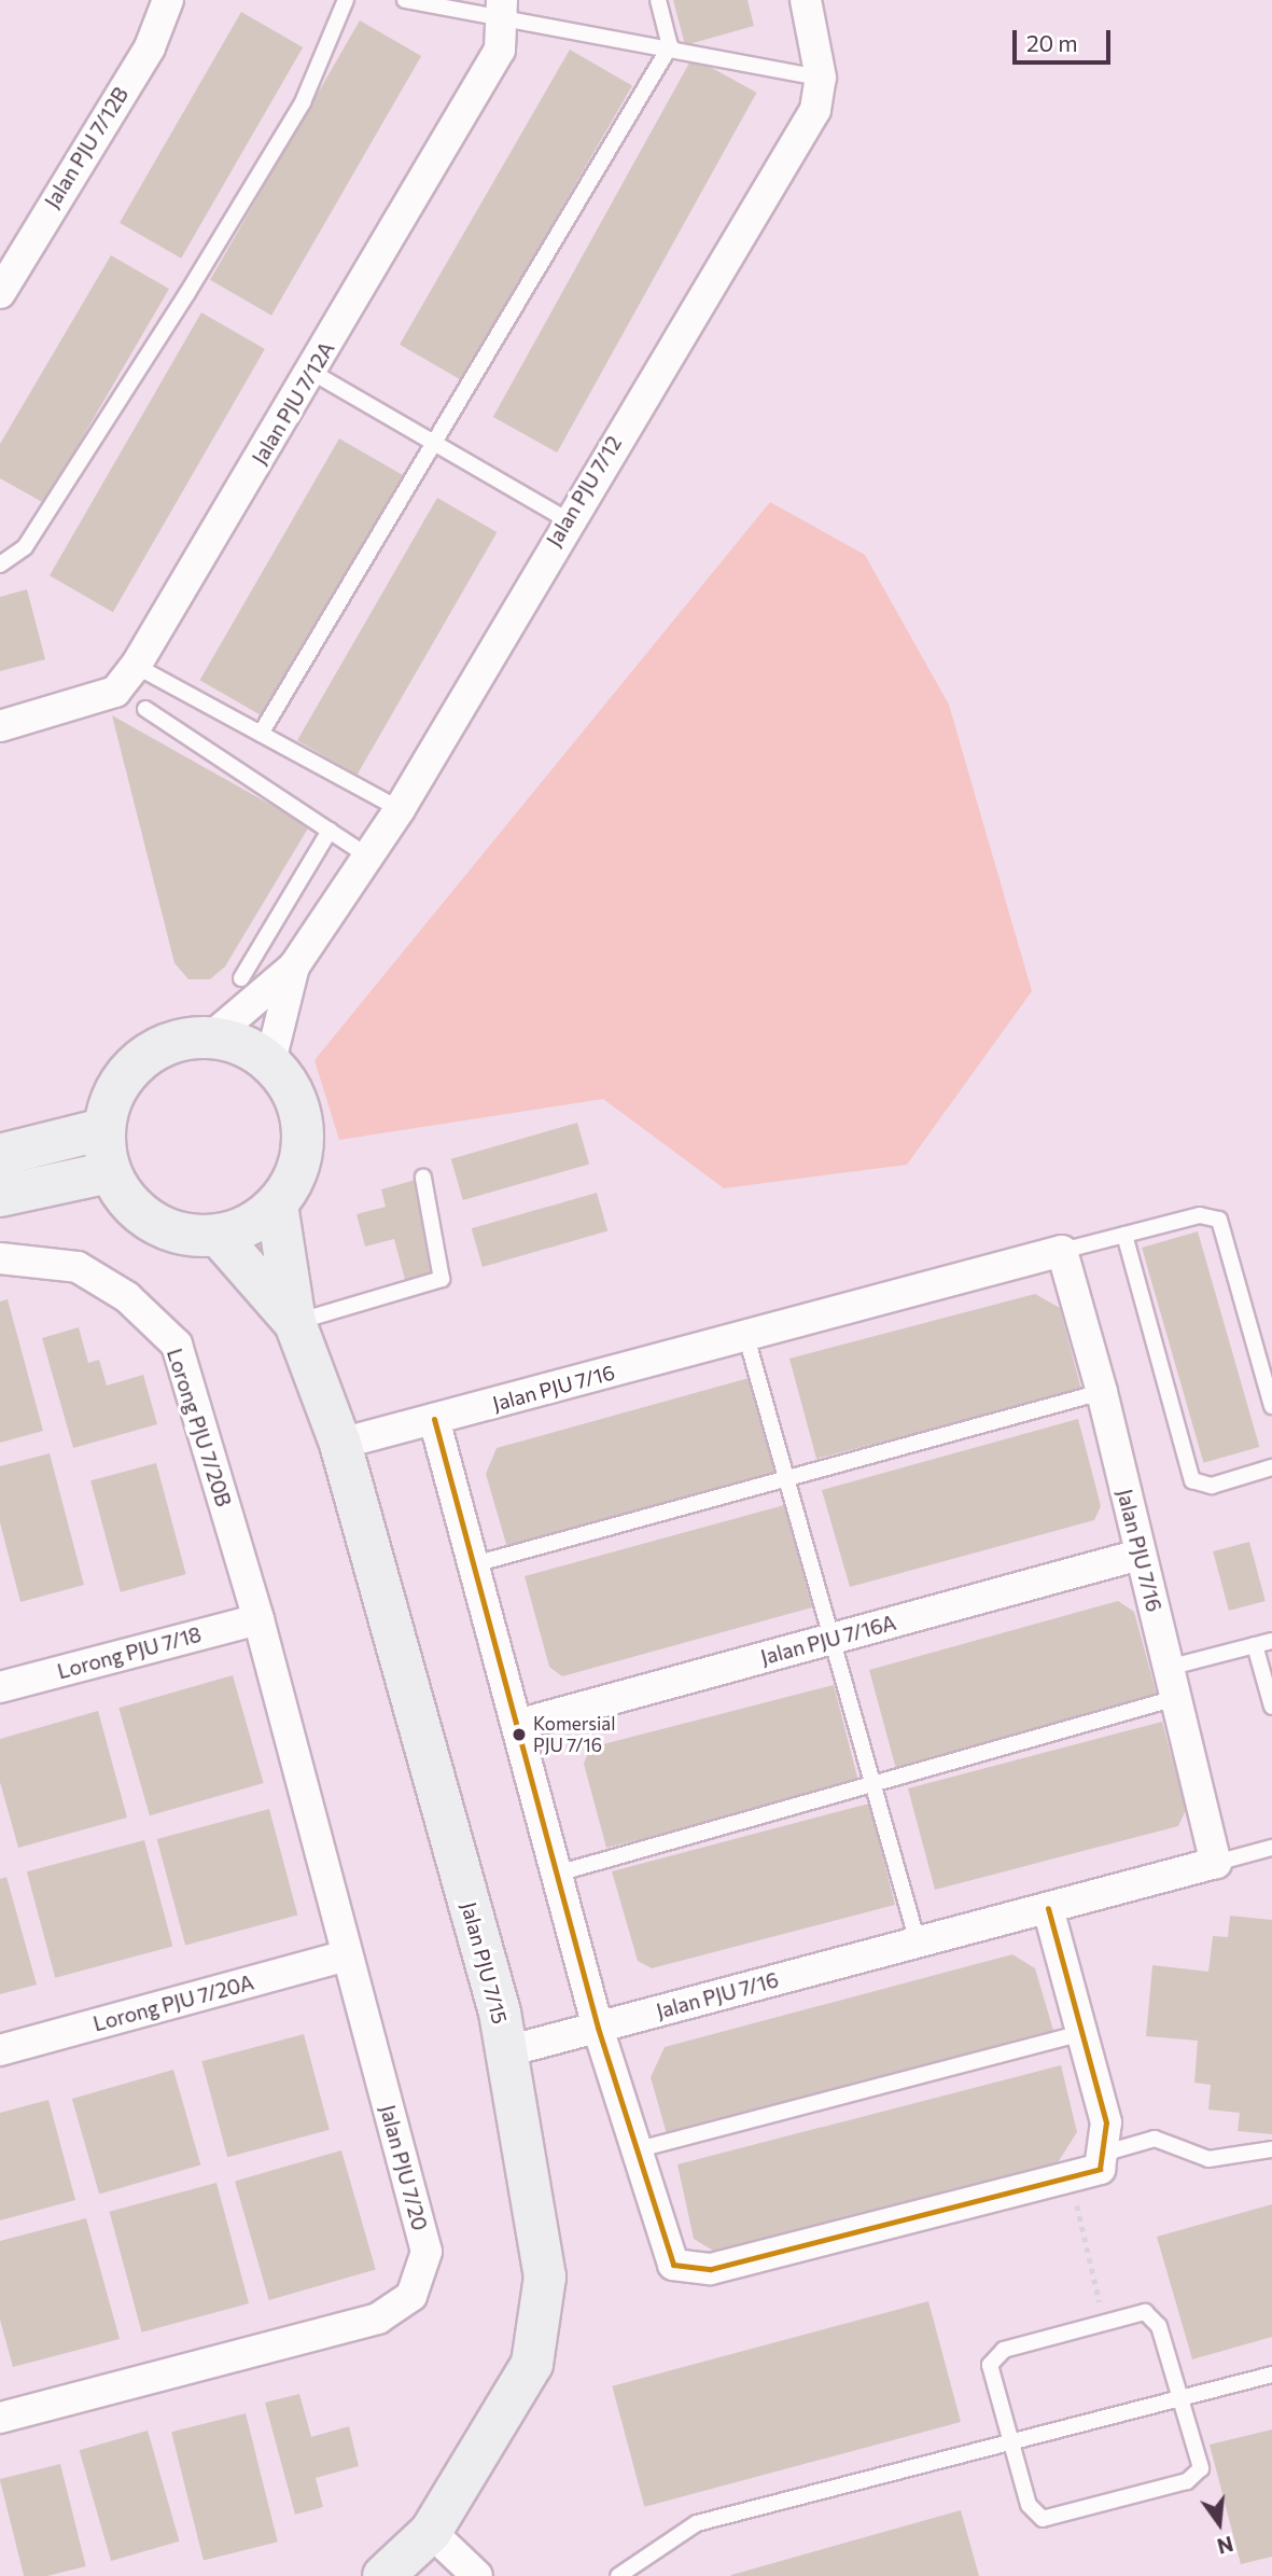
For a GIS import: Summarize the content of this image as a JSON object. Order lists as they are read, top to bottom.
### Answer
{
  "streets": {
    "street": [
      "Jalan PJU 7/12B",
      "Jalan PJU 7/12A",
      "Jalan PJU 7/12",
      "Jalan PJU 7/16",
      "Lorong PJU 7/20B",
      "Jalan PJU 7/16A",
      "Lorong PJU 7/18",
      "Jalan PJU 7/15",
      "Lorong PJU 7/20A",
      "Jalan PJU 7/20"
    ]
  },
  "crossings": [
    ["Jalan PJU 7/12", "Jalan PJU 7/15"],
    ["Jalan PJU 7/16", "Jalan PJU 7/16A"],
    ["Jalan PJU 7/16", "Jalan PJU 7/15"],
    ["Lorong PJU 7/20B", "Lorong PJU 7/18"],
    ["Lorong PJU 7/20B", "Jalan PJU 7/20"],
    ["Lorong PJU 7/18", "Jalan PJU 7/20"],
    ["Lorong PJU 7/20A", "Jalan PJU 7/20"]
  ],
  "places": ["Komersial PJU 7/16"],
  "scale_bar": "20 m",
  "north": "bottom"
}
